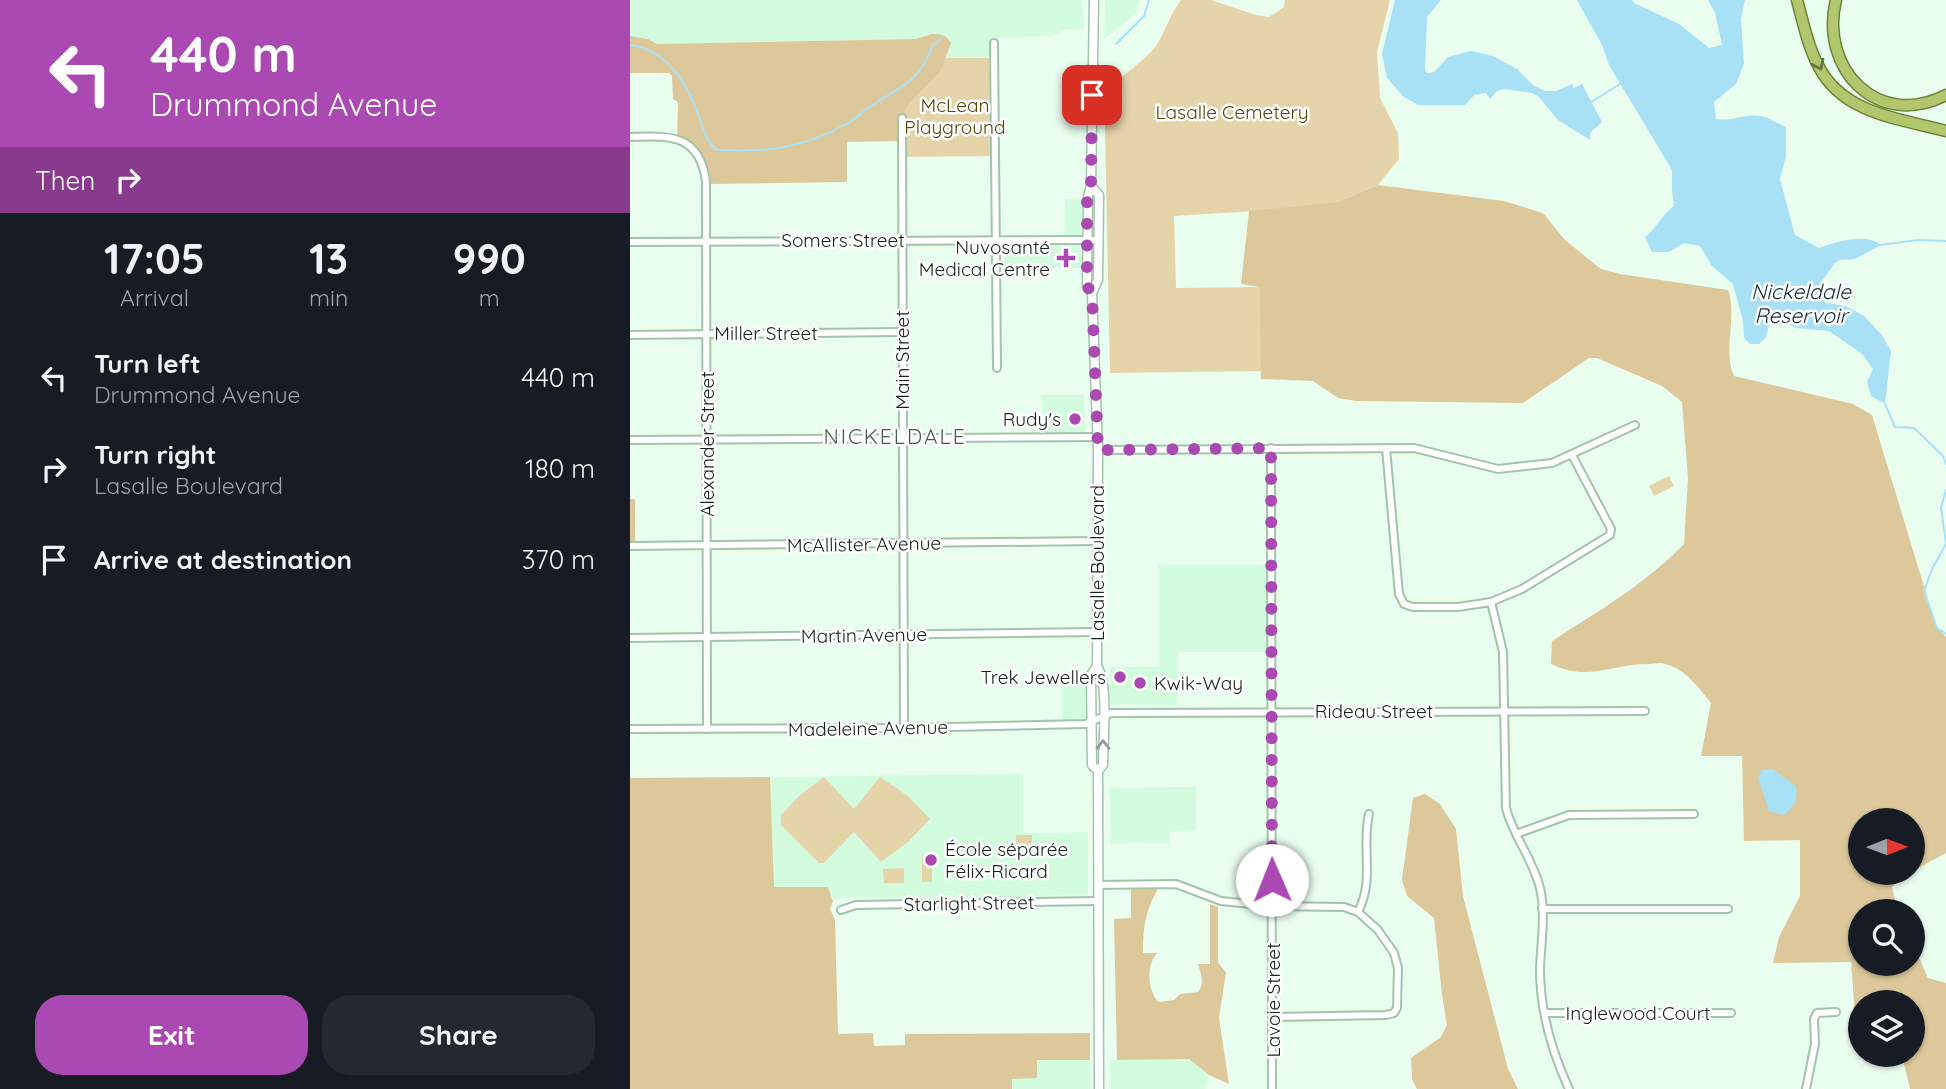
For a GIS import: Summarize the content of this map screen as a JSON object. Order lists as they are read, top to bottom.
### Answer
{
  "streets": {
    "main road": ["Lasalle Boulevard"],
    "street": [
      "Somers Street",
      "Miller Street",
      "Main Street",
      "Alexander Street",
      "McAllister Avenue",
      "Martin Avenue",
      "Rideau Street",
      "Madeleine Avenue",
      "Starlight Street",
      "Lavoie Street",
      "Inglewood Court"
    ]
  },
  "crossings": [
    ["Somers Street", "Main Street"],
    ["Somers Street", "Alexander Street"],
    ["Somers Street", "Lasalle Boulevard"],
    ["Miller Street", "Main Street"],
    ["Miller Street", "Alexander Street"],
    ["Main Street", "McAllister Avenue"],
    ["Main Street", "Martin Avenue"],
    ["Main Street", "Madeleine Avenue"],
    ["Alexander Street", "McAllister Avenue"],
    ["Alexander Street", "Martin Avenue"],
    ["Alexander Street", "Madeleine Avenue"],
    ["McAllister Avenue", "Lasalle Boulevard"],
    ["Lasalle Boulevard", "Martin Avenue"],
    ["Lasalle Boulevard", "Rideau Street"],
    ["Lasalle Boulevard", "Madeleine Avenue"],
    ["Lasalle Boulevard", "Starlight Street"],
    ["Rideau Street", "Madeleine Avenue"],
    ["Rideau Street", "Lavoie Street"]
  ],
  "districts": ["NICKELDALE"],
  "water": ["Nickeldale Reservoir"],
  "parks": ["McLean Playground", "Lasalle Cemetery"],
  "places": {
    "health": ["Nuvosanté Medical Centre"],
    "other": [
      "Rudy's",
      "Trek Jewellers",
      "Kwik-Way",
      "École séparée Félix-Ricard"
    ]
  },
  "north": "right",
  "page": {
    "turn": ["440 m", "Drummond Avenue"],
    "then": "Then",
    "eta": [
      "17:05",
      "Arrival",
      "13",
      "min",
      "990",
      "m"
    ],
    "list": [
      {
        "name": "Turn left",
        "note": "Drummond Avenue",
        "value": "440 m"
      },
      {
        "name": "Turn right",
        "note": "Lasalle Boulevard",
        "value": "180 m"
      },
      {
        "name": "Arrive at destination",
        "value": "370 m"
      }
    ],
    "buttons": ["Exit", "Share"]
  }
}
